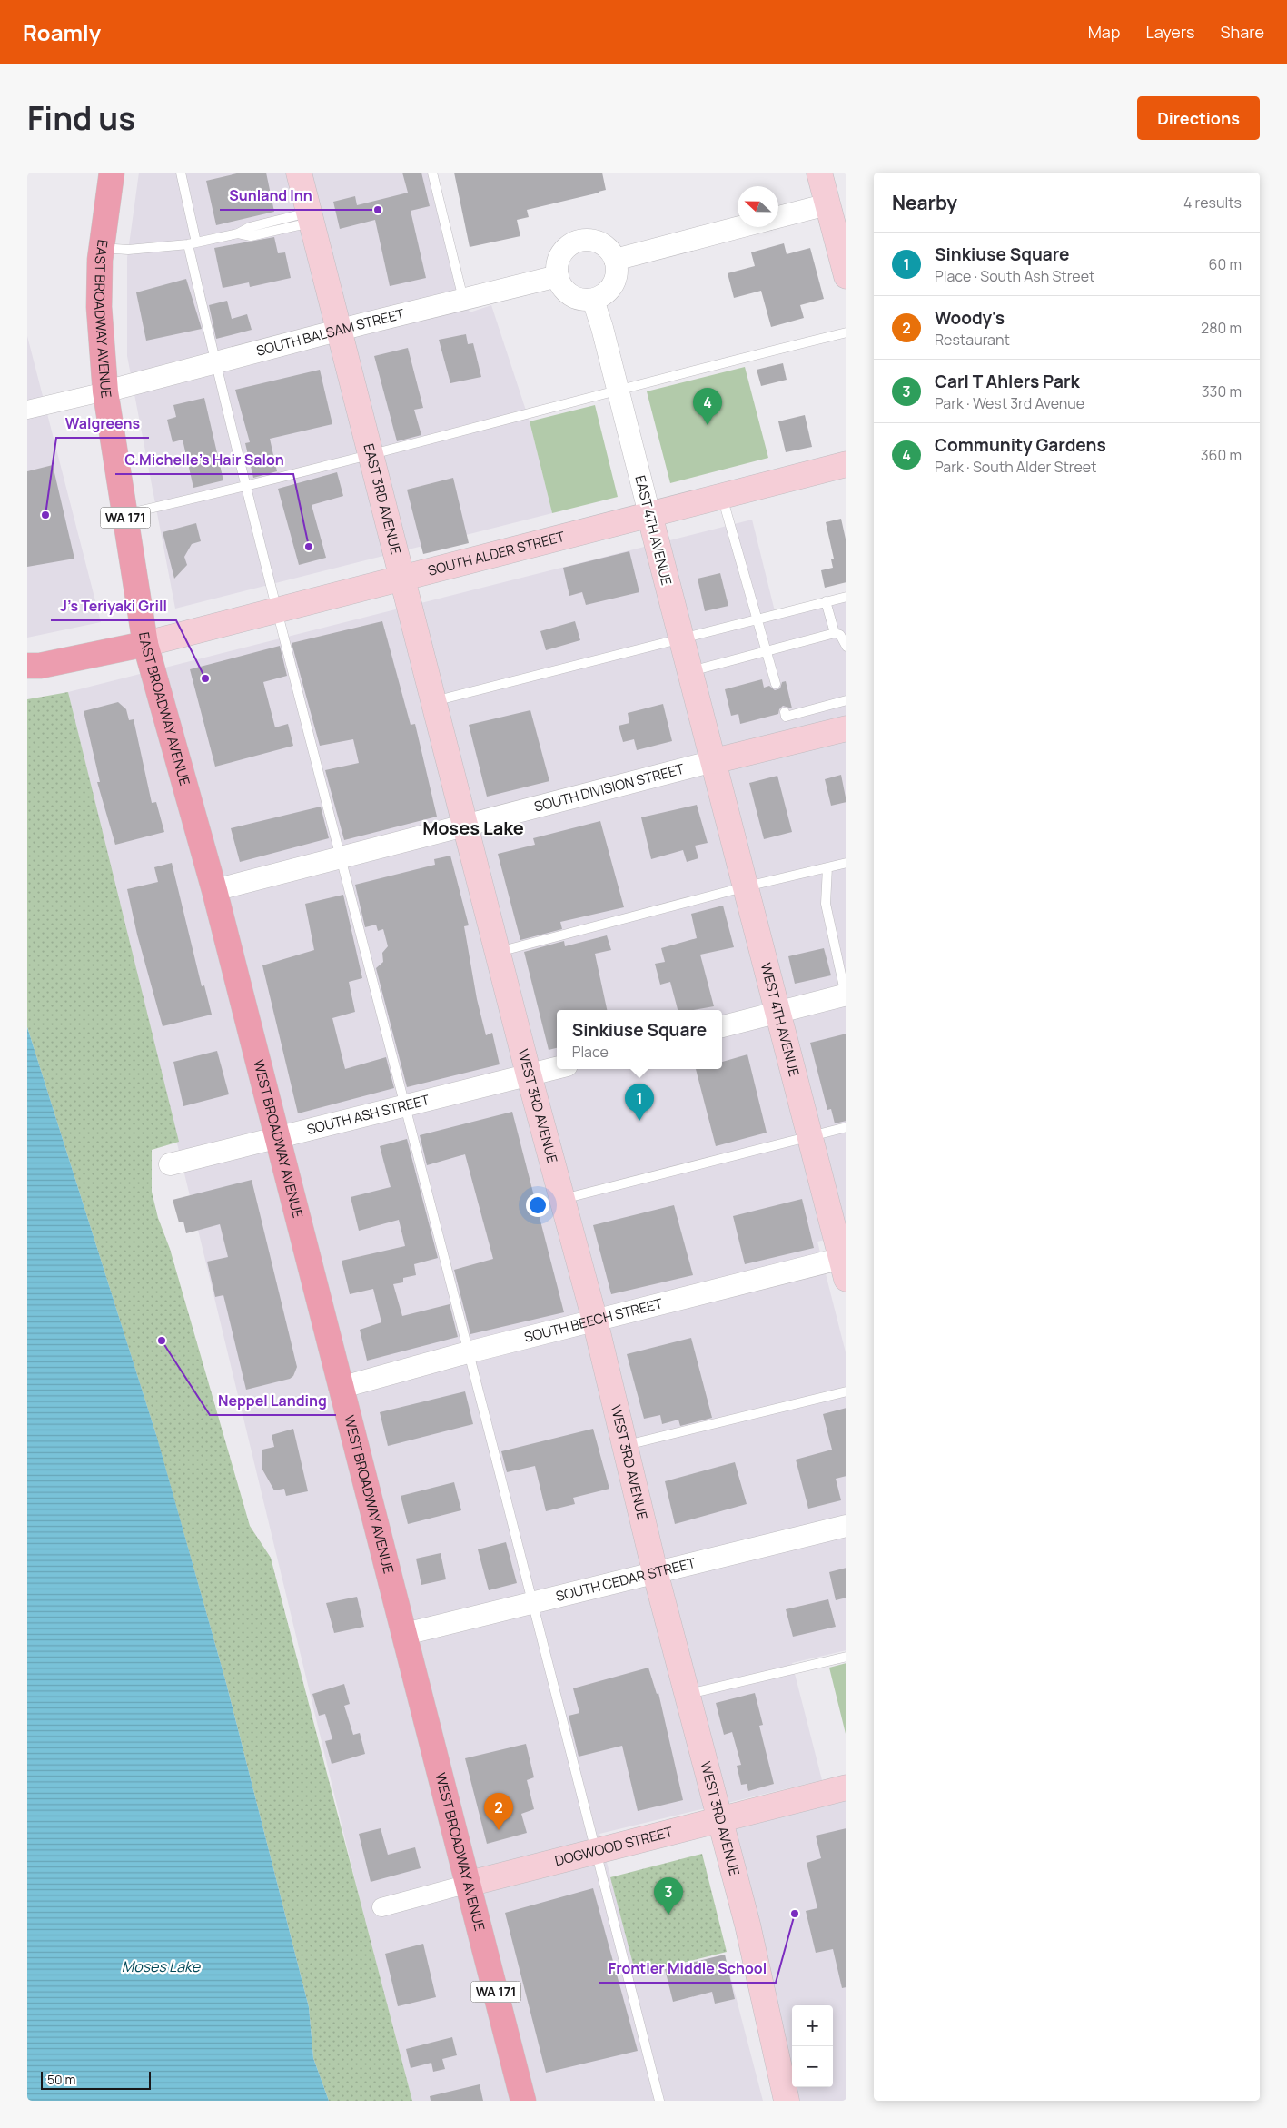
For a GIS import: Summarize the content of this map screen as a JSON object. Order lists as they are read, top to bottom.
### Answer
{
  "streets": {
    "main road": [
      "EAST BROADWAY AVENUE",
      "EAST 3RD AVENUE",
      "WA 171",
      "EAST 4TH AVENUE",
      "SOUTH ALDER STREET",
      "SOUTH DIVISION STREET",
      "WEST 4TH AVENUE",
      "WEST 3RD AVENUE",
      "WEST BROADWAY AVENUE",
      "DOGWOOD STREET"
    ],
    "street": [
      "SOUTH BALSAM STREET",
      "SOUTH ASH STREET",
      "SOUTH BEECH STREET",
      "SOUTH CEDAR STREET"
    ]
  },
  "crossings": [
    ["EAST BROADWAY AVENUE", "SOUTH BALSAM STREET"],
    ["EAST BROADWAY AVENUE", "SOUTH ALDER STREET"],
    ["EAST BROADWAY AVENUE", "SOUTH DIVISION STREET"],
    ["EAST BROADWAY AVENUE", "WEST BROADWAY AVENUE"],
    ["SOUTH BALSAM STREET", "EAST 3RD AVENUE"],
    ["SOUTH BALSAM STREET", "EAST 4TH AVENUE"],
    ["EAST 3RD AVENUE", "SOUTH ALDER STREET"],
    ["EAST 3RD AVENUE", "SOUTH DIVISION STREET"],
    ["EAST 3RD AVENUE", "WEST 3RD AVENUE"],
    ["EAST 4TH AVENUE", "SOUTH ALDER STREET"],
    ["EAST 4TH AVENUE", "SOUTH DIVISION STREET"],
    ["EAST 4TH AVENUE", "WEST 4TH AVENUE"],
    ["SOUTH DIVISION STREET", "WEST 4TH AVENUE"],
    ["SOUTH DIVISION STREET", "WEST 3RD AVENUE"],
    ["SOUTH DIVISION STREET", "WEST BROADWAY AVENUE"],
    ["WEST 4TH AVENUE", "SOUTH BEECH STREET"],
    ["WEST 3RD AVENUE", "SOUTH ASH STREET"],
    ["WEST 3RD AVENUE", "SOUTH BEECH STREET"],
    ["WEST 3RD AVENUE", "SOUTH CEDAR STREET"],
    ["WEST 3RD AVENUE", "DOGWOOD STREET"],
    ["SOUTH ASH STREET", "WEST BROADWAY AVENUE"],
    ["WEST BROADWAY AVENUE", "SOUTH BEECH STREET"],
    ["WEST BROADWAY AVENUE", "SOUTH CEDAR STREET"],
    ["WEST BROADWAY AVENUE", "DOGWOOD STREET"]
  ],
  "districts": ["Moses Lake"],
  "water": ["Moses Lake"],
  "places": [
    "Sunland Inn",
    "Walgreens",
    "C.Michelle's Hair Salon",
    "J's Teriyaki Grill",
    "Neppel Landing",
    "Frontier Middle School"
  ],
  "scale_bar": "50 m",
  "north": "left",
  "page": {
    "header": "Roamly",
    "nav": ["Map", "Layers", "Share"],
    "title": "Find us",
    "buttons": "Directions",
    "heading": ["Nearby", "4 results"],
    "list": [
      {
        "mark": "1",
        "name": "Sinkiuse Square",
        "note": "Place · South Ash Street",
        "value": "60 m"
      },
      {
        "mark": "2",
        "name": "Woody's",
        "note": "Restaurant",
        "value": "280 m"
      },
      {
        "mark": "3",
        "name": "Carl T Ahlers Park",
        "note": "Park · West 3rd Avenue",
        "value": "330 m"
      },
      {
        "mark": "4",
        "name": "Community Gardens",
        "note": "Park · South Alder Street",
        "value": "360 m"
      }
    ],
    "pins": [
      "4",
      "1",
      "2",
      "3"
    ],
    "popup": ["Sinkiuse Square", "Place"],
    "map_buttons": ["+", "−"],
    "scale": "50 m"
  }
}
